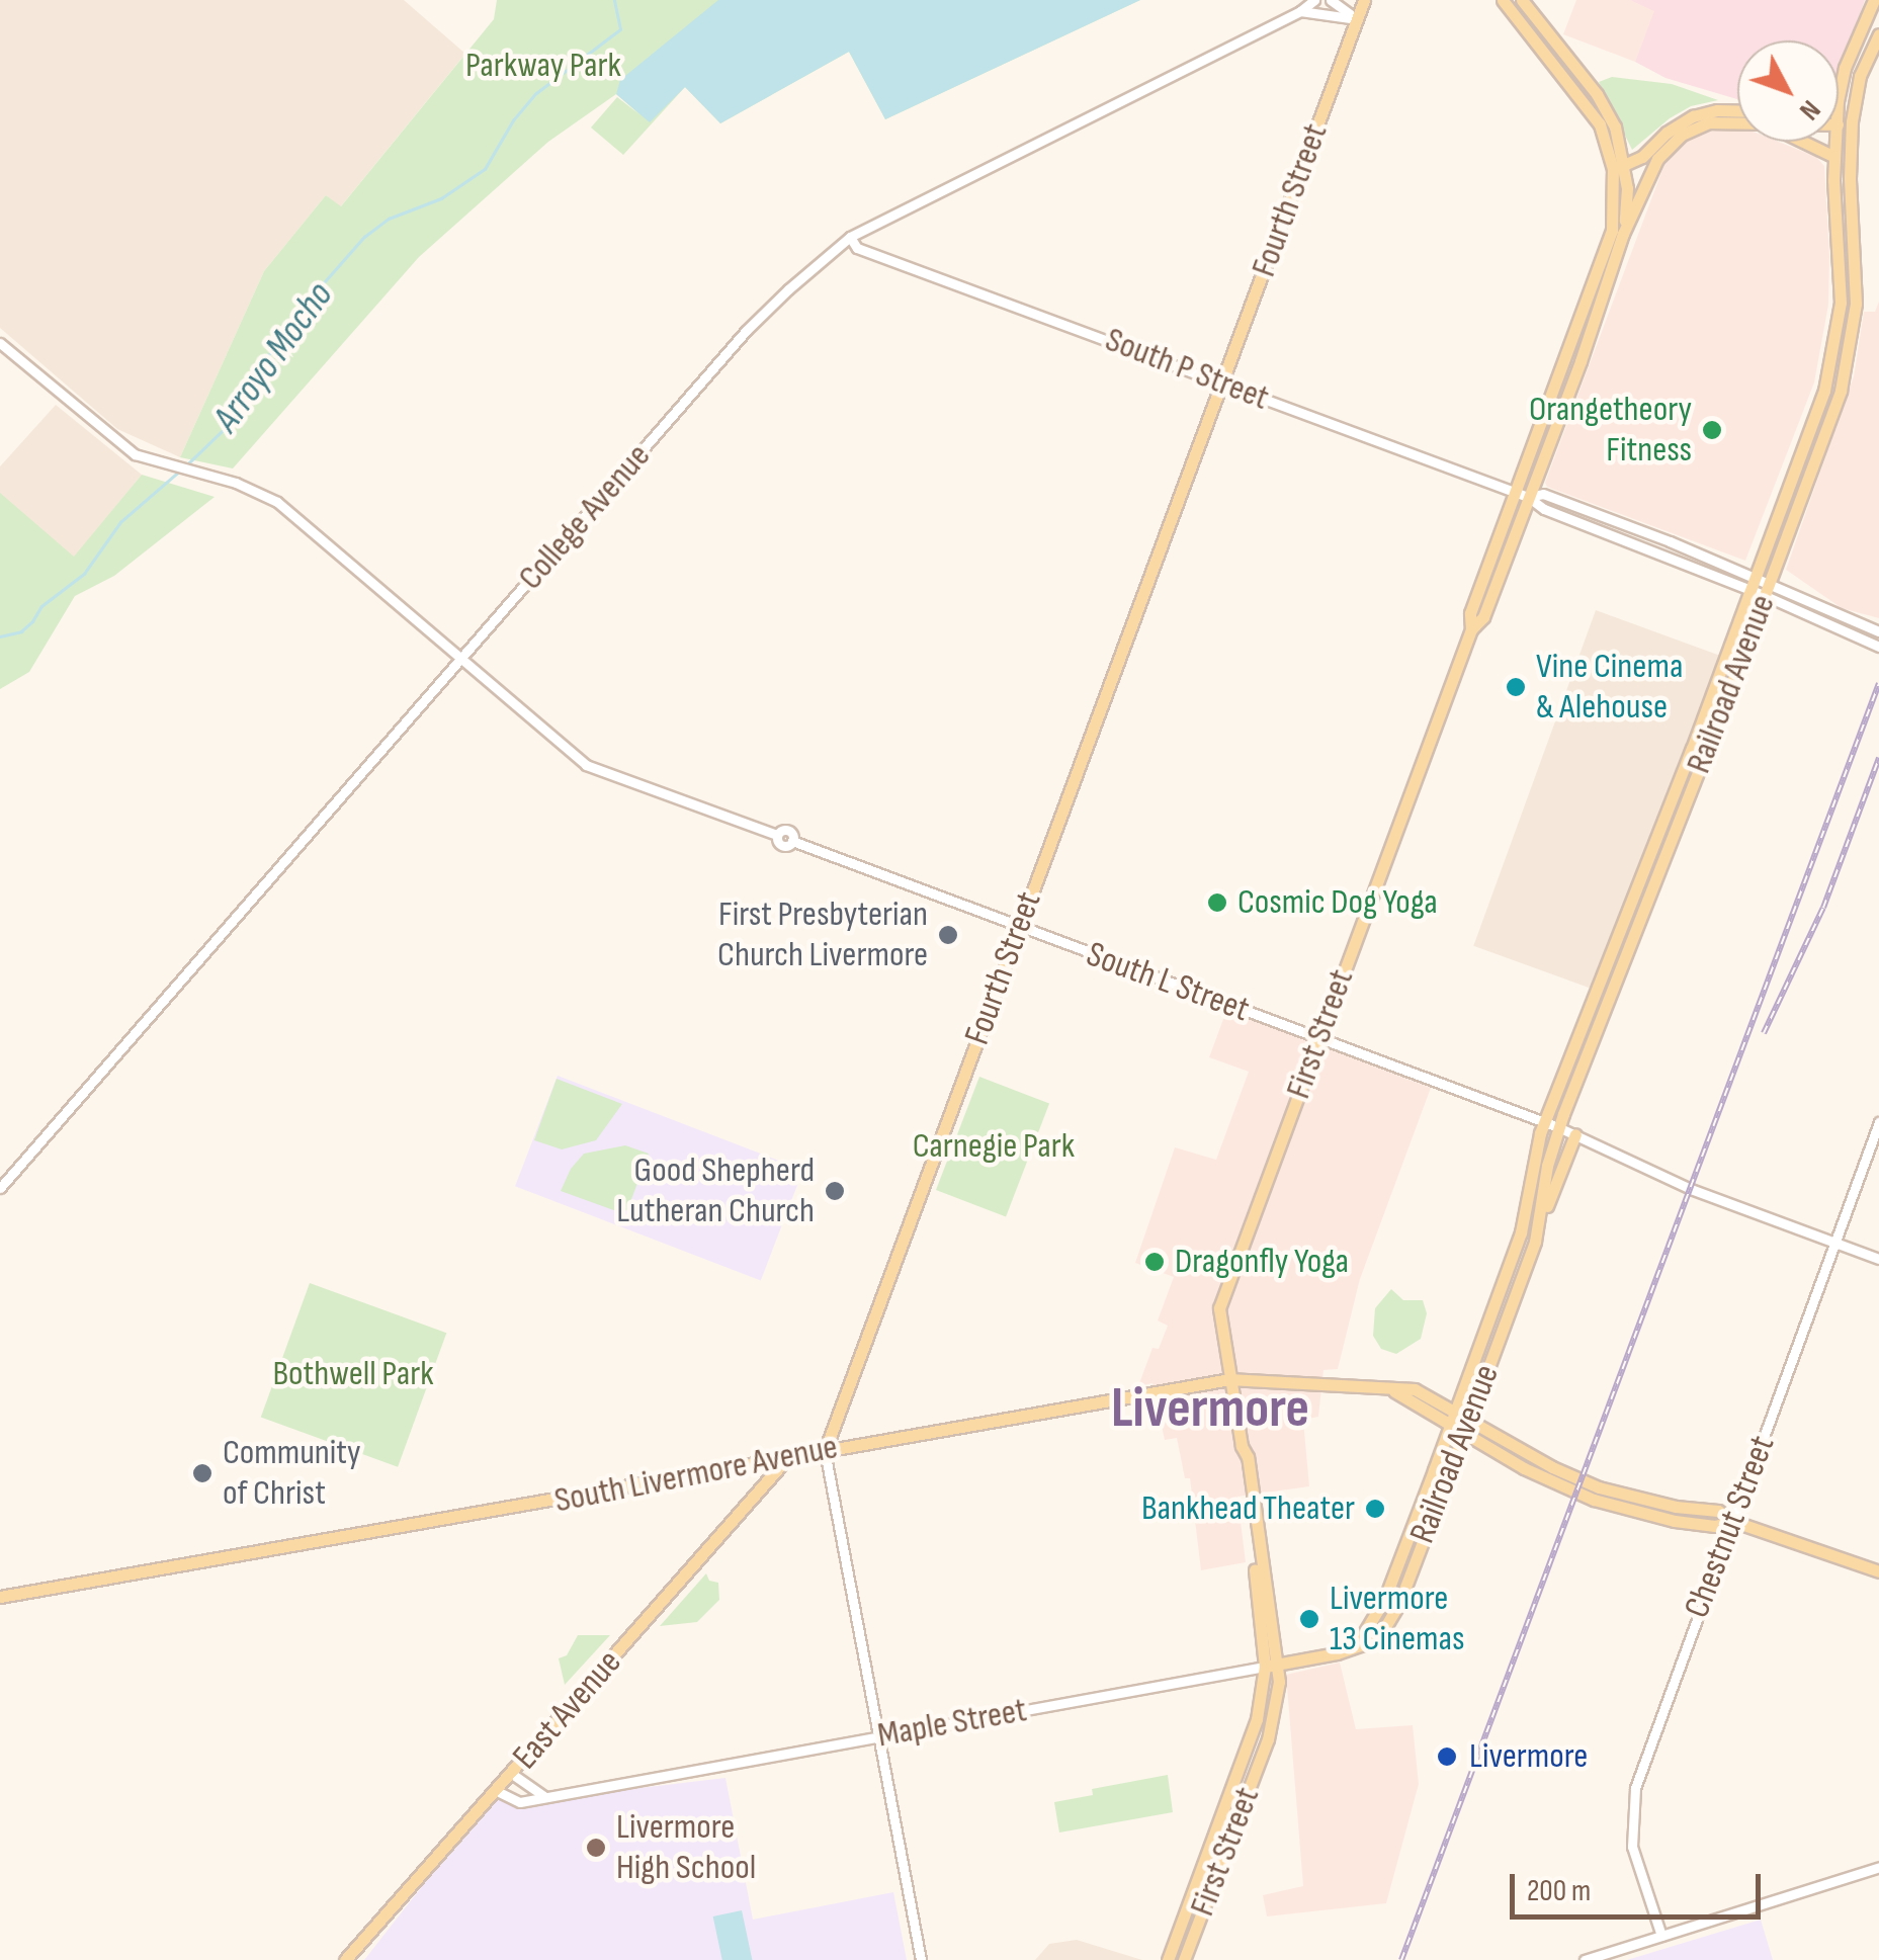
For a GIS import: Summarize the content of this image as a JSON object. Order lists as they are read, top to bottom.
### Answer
{
  "streets": {
    "main road": [
      "Fourth Street",
      "Railroad Avenue",
      "First Street",
      "South Livermore Avenue",
      "East Avenue",
      "Maple Street"
    ],
    "street": [
      "South P Street",
      "College Avenue",
      "South L Street",
      "Chestnut Street"
    ]
  },
  "crossings": [
    ["Fourth Street", "South P Street"],
    ["Fourth Street", "South L Street"],
    ["Fourth Street", "South Livermore Avenue"],
    ["South P Street", "College Avenue"],
    ["South P Street", "Railroad Avenue"],
    ["South P Street", "First Street"],
    ["College Avenue", "South L Street"],
    ["Railroad Avenue", "South L Street"],
    ["Railroad Avenue", "South Livermore Avenue"],
    ["Railroad Avenue", "Maple Street"],
    ["South L Street", "First Street"],
    ["South L Street", "Chestnut Street"],
    ["First Street", "South Livermore Avenue"],
    ["First Street", "Maple Street"],
    ["South Livermore Avenue", "Chestnut Street"],
    ["South Livermore Avenue", "East Avenue"],
    ["East Avenue", "Maple Street"]
  ],
  "districts": ["Livermore"],
  "water": ["Arroyo Mocho"],
  "parks": ["Parkway Park", "Carnegie Park", "Bothwell Park"],
  "places": [
    "Orangetheory Fitness",
    "Vine Cinema & Alehouse",
    "Cosmic Dog Yoga",
    "First Presbyterian Church Livermore",
    "Good Shepherd Lutheran Church",
    "Dragonfly Yoga",
    "Community of Christ",
    "Bankhead Theater",
    "Livermore 13 Cinemas",
    "Livermore",
    "Livermore High School"
  ],
  "scale_bar": "200 m",
  "north": "bottom right"
}
